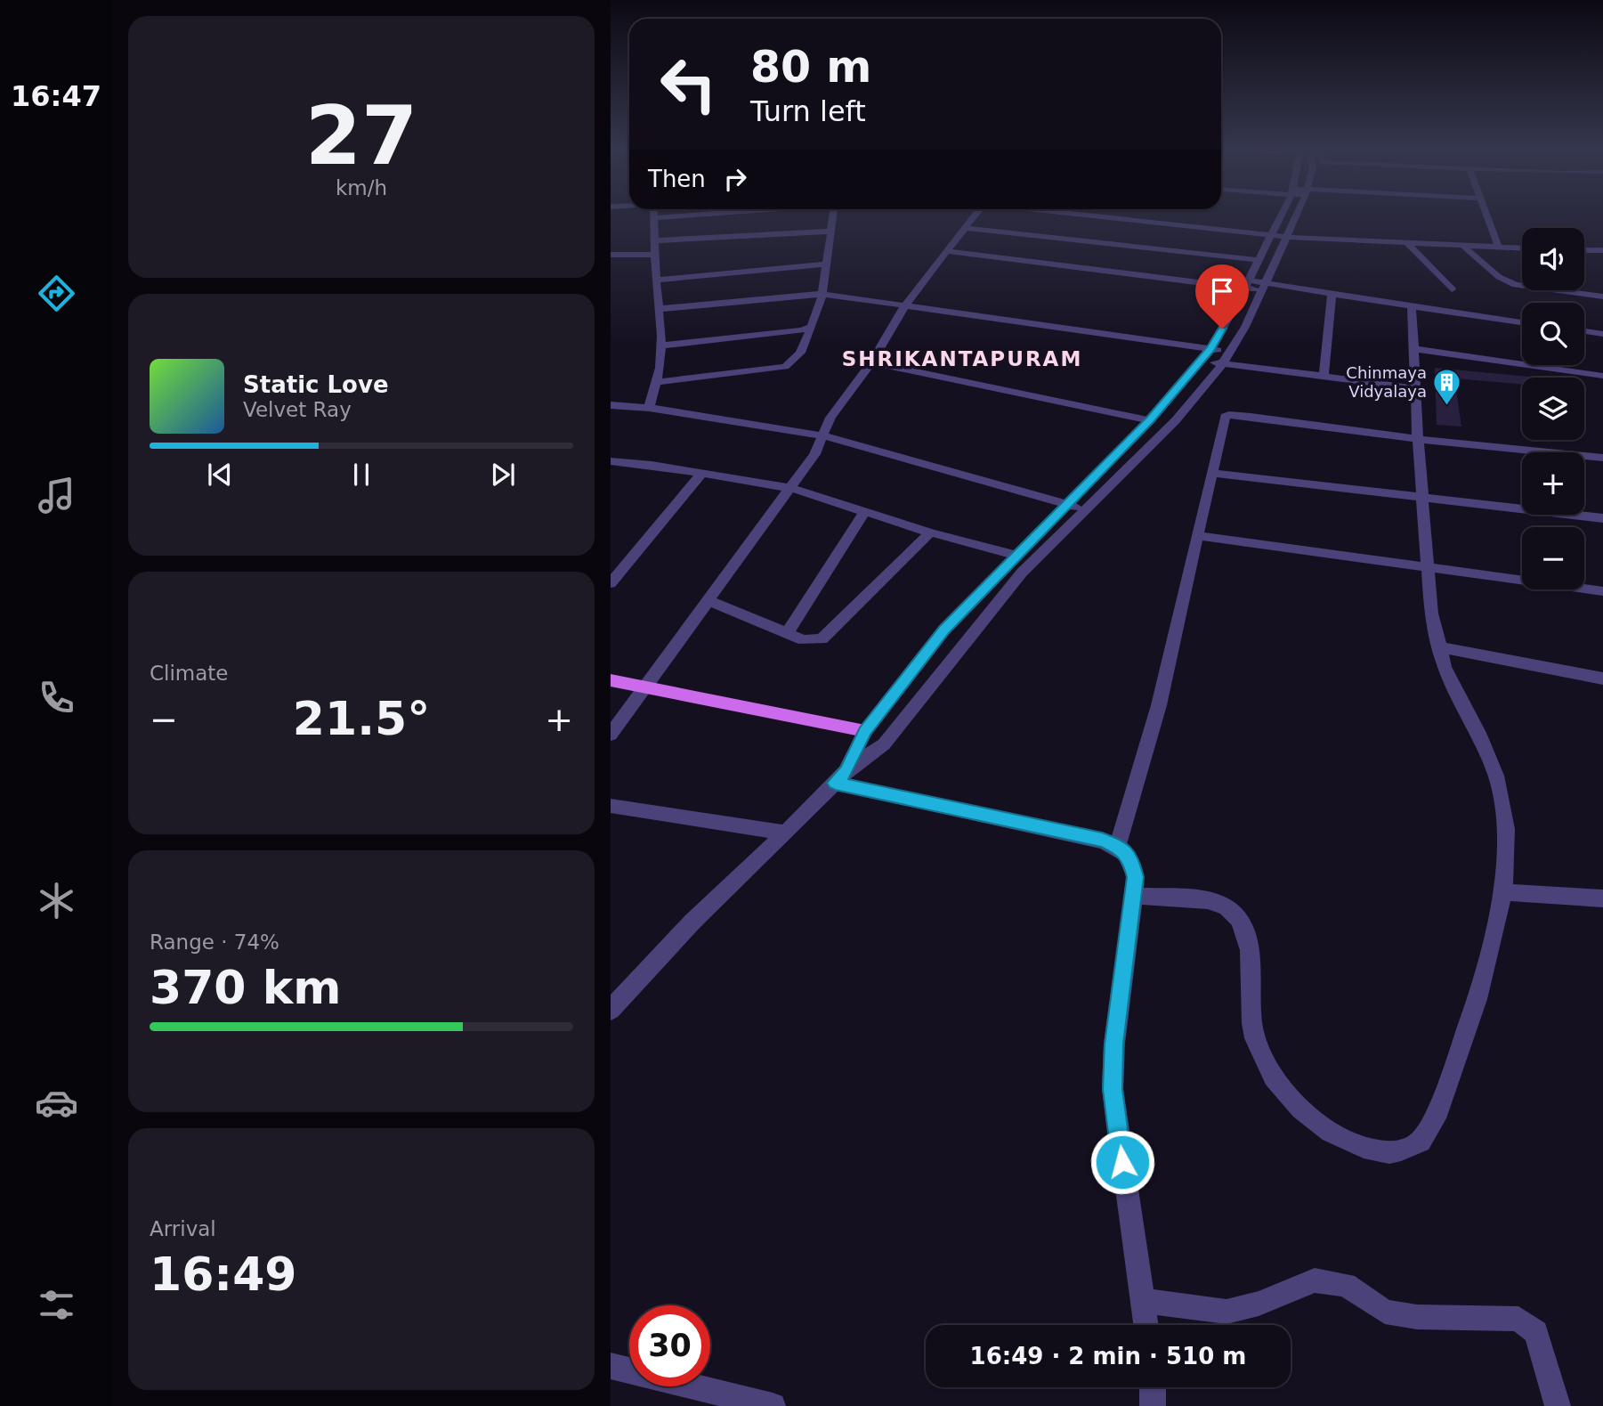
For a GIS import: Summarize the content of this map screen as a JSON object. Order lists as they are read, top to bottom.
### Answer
{
  "districts": ["SHRIKANTAPURAM"],
  "places": {
    "building": ["Chinmaya Vidyalaya"]
  },
  "page": {
    "tabs": "16:47",
    "tile": [
      ["27", "km/h"],
      "Climate",
      ["Range · 74%", "370 km"],
      ["Arrival", "16:49"]
    ],
    "turn": ["80 m", "Turn left"],
    "then": "Then",
    "map_buttons": ["+", "−"],
    "song": ["Static Love", "Velvet Ray"],
    "heat": ["−", "21.5°", "+"],
    "limit": "30",
    "trip": "16:49 · 2 min · 510 m"
  }
}
